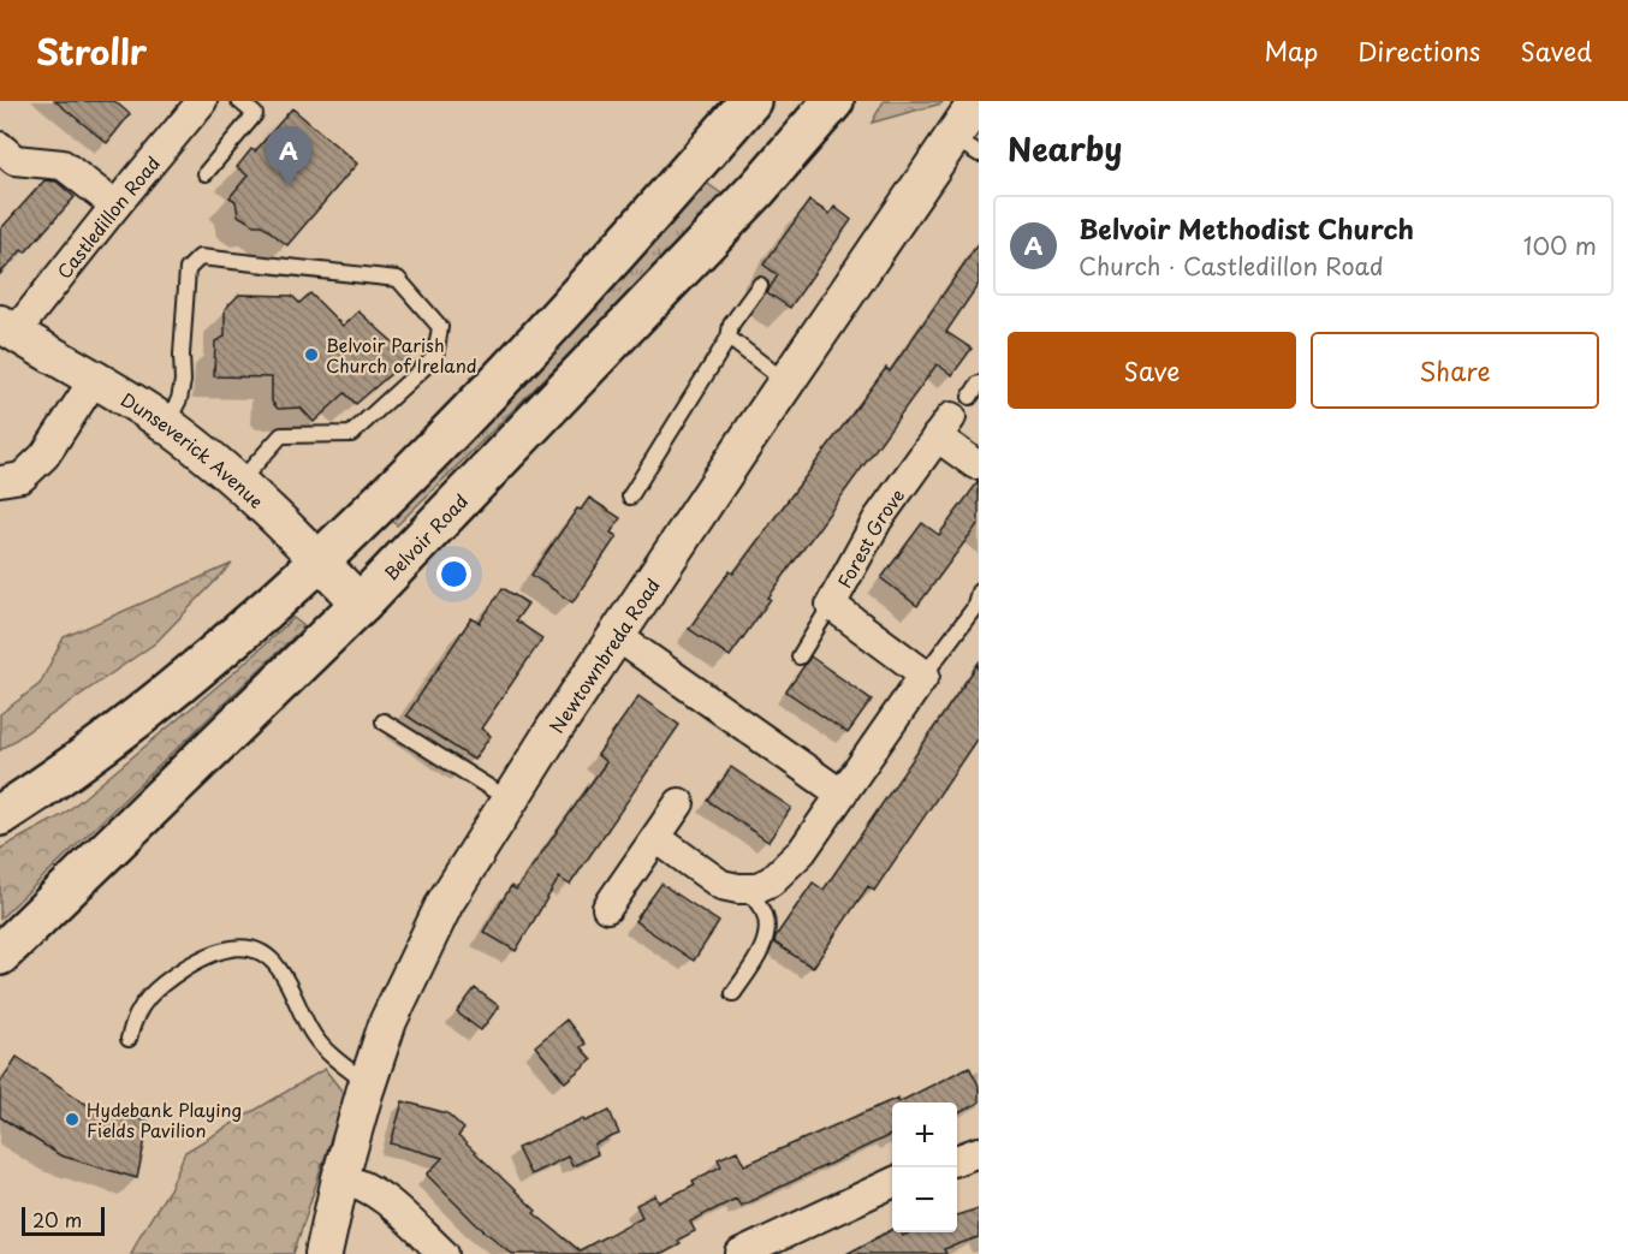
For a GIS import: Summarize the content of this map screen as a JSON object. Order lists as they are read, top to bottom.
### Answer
{
  "streets": {
    "highway": ["Belvoir Road"],
    "street": [
      "Castledillon Road",
      "Dunseverick Avenue",
      "Forest Grove",
      "Newtownbreda Road"
    ]
  },
  "crossings": [
    ["Castledillon Road", "Dunseverick Avenue"],
    ["Dunseverick Avenue", "Belvoir Road"]
  ],
  "places": ["Belvoir Parish Church of Ireland", "Hydebank Playing Fields Pavilion"],
  "scale_bar": "20 m",
  "page": {
    "header": "Strollr",
    "nav": ["Map", "Directions", "Saved"],
    "heading": "Nearby",
    "pins": "A",
    "list": [
      {
        "mark": "A",
        "name": "Belvoir Methodist Church",
        "note": "Church · Castledillon Road",
        "value": "100 m"
      }
    ],
    "buttons": ["Save", "Share"],
    "map_buttons": ["+", "−"],
    "scale": "20 m"
  }
}
